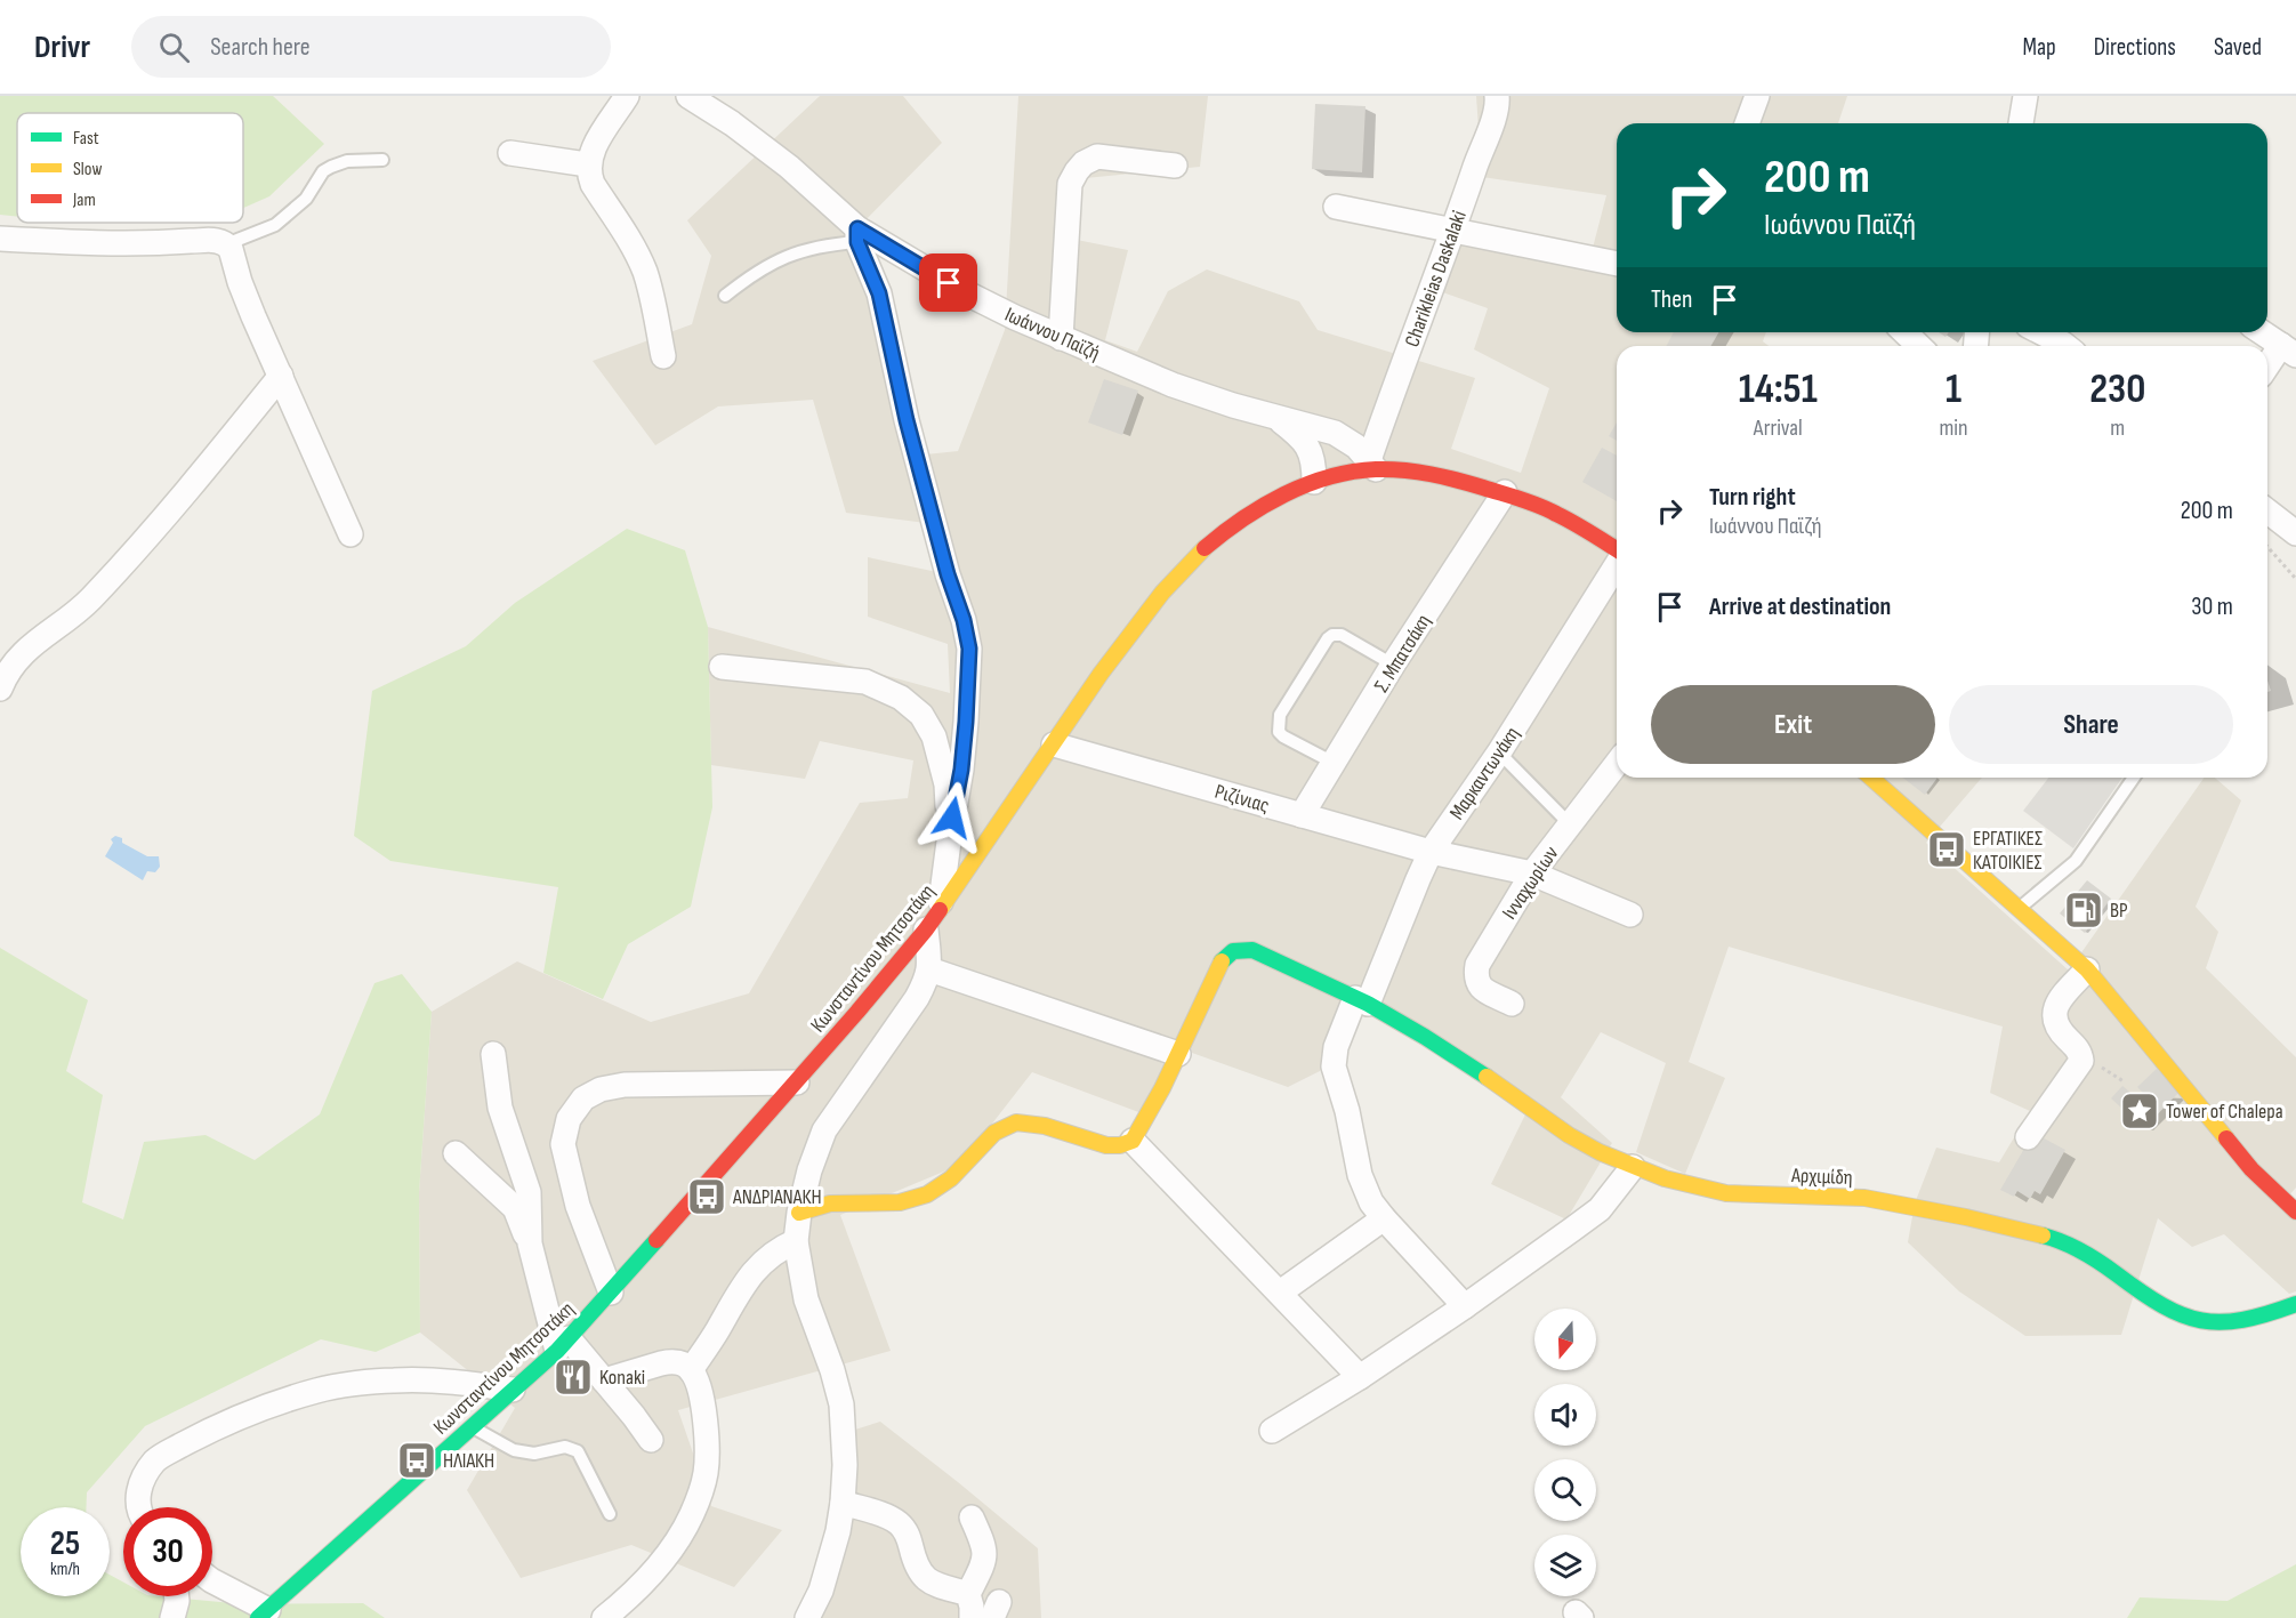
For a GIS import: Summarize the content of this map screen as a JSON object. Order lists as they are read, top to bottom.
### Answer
{
  "streets": {
    "main road": ["Κωνσταντίνου Μητσοτάκη", "Αρχιμίδη"],
    "street": [
      "Charikleias Daskalaki",
      "Ιωάννου Παϊζή",
      "Σ. Μπατσάκη",
      "Μαρκαντωνάκη",
      "Ριζίνιας",
      "Ινναχωρίων"
    ]
  },
  "crossings": [
    ["Charikleias Daskalaki", "Ιωάννου Παϊζή"],
    ["Charikleias Daskalaki", "Κωνσταντίνου Μητσοτάκη"],
    ["Ιωάννου Παϊζή", "Κωνσταντίνου Μητσοτάκη"],
    ["Σ. Μπατσάκη", "Ριζίνιας"],
    ["Σ. Μπατσάκη", "Κωνσταντίνου Μητσοτάκη"],
    ["Μαρκαντωνάκη", "Ριζίνιας"],
    ["Μαρκαντωνάκη", "Αρχιμίδη"],
    ["Ριζίνιας", "Ινναχωρίων"],
    ["Ριζίνιας", "Κωνσταντίνου Μητσοτάκη"]
  ],
  "places": {
    "bus stop": ["ΕΡΓΑΤΙΚΕΣ ΚΑΤΟΙΚΙΕΣ", "ΑΝΔΡΙΑΝΑΚΗ", "ΗΛΙΑΚΗ"],
    "fuel station": ["BP"],
    "place": ["Tower of Chalepa"],
    "restaurant": ["Konaki"]
  },
  "legend": ["Fast", "Slow", "Jam"],
  "north": "bottom",
  "page": {
    "header": "Drivr",
    "search": "Search here",
    "nav": ["Map", "Directions", "Saved"],
    "turn": ["200 m", "Ιωάννου Παϊζή"],
    "then": "Then",
    "eta": [
      "14:51",
      "Arrival",
      "1",
      "min",
      "230",
      "m"
    ],
    "list": [
      {
        "name": "Turn right",
        "note": "Ιωάννου Παϊζή",
        "value": "200 m"
      },
      {
        "name": "Arrive at destination",
        "value": "30 m"
      }
    ],
    "buttons": ["Exit", "Share"],
    "speed": "25 km/h",
    "limit": "30"
  }
}
